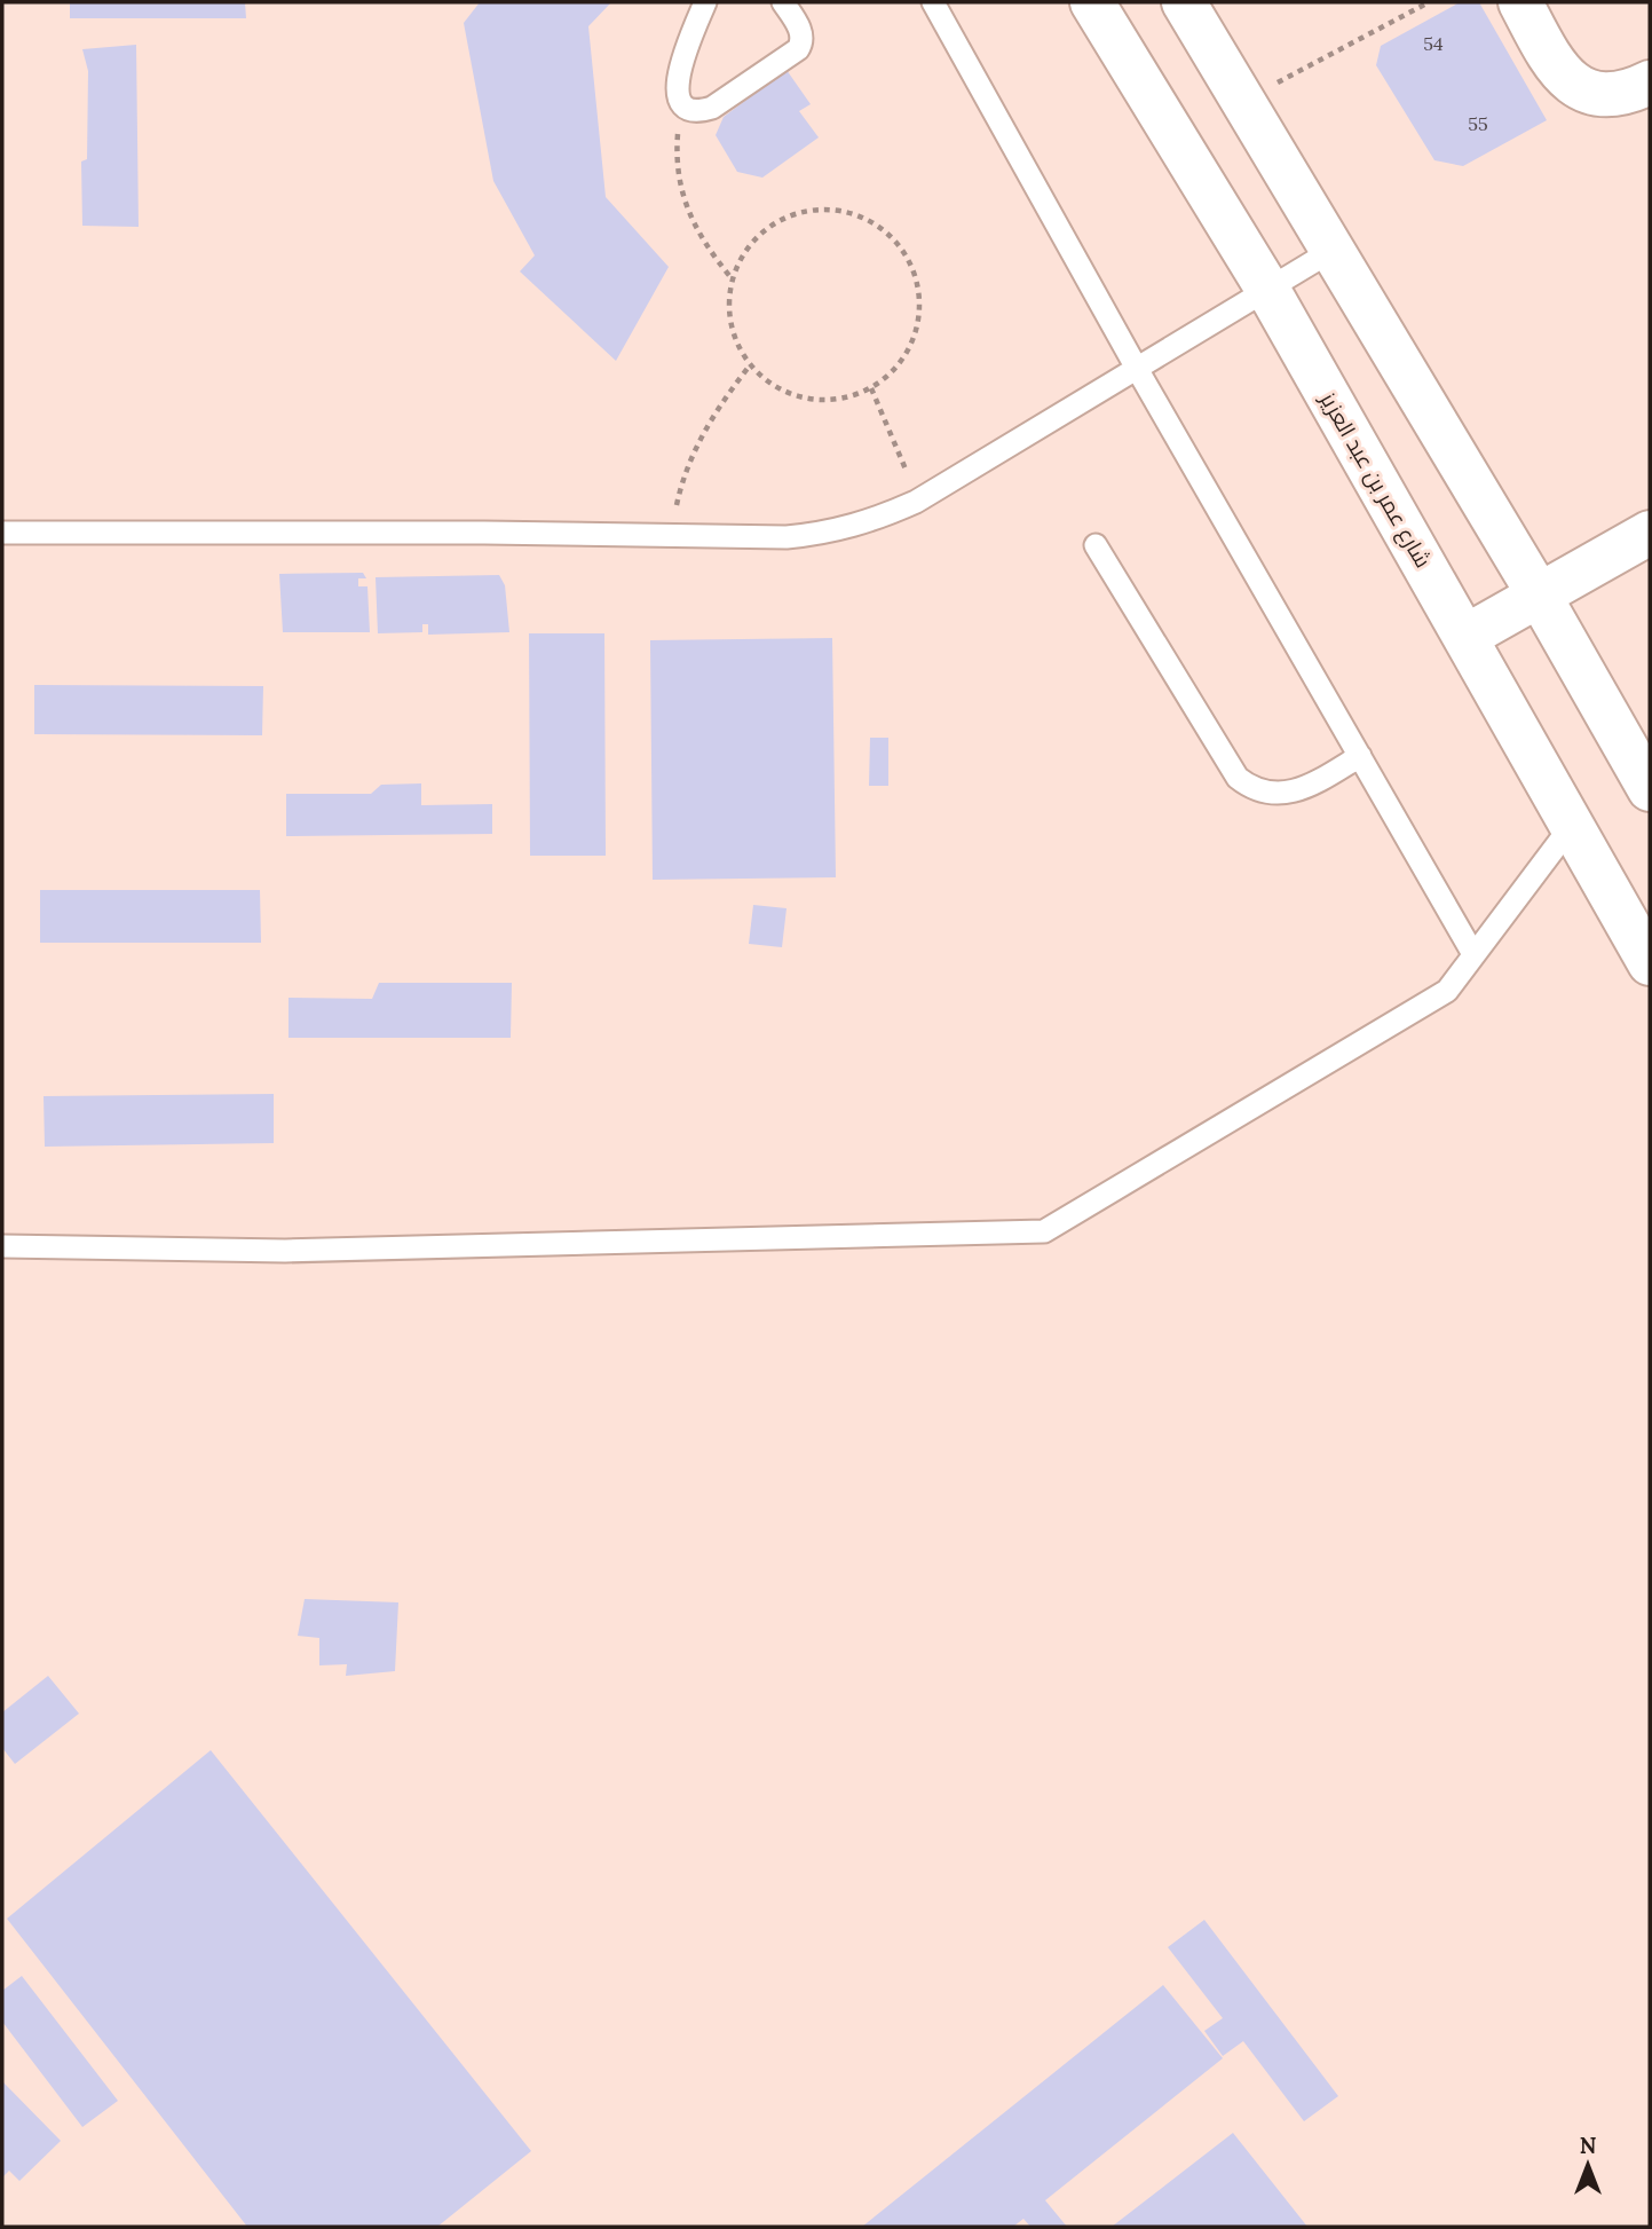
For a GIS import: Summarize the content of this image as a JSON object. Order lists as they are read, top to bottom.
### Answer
{
  "streets": {
    "street": ["شارع عمر بن عبد العزيز"]
  },
  "house_numbers": ["54", "55"],
  "north": "top"
}
